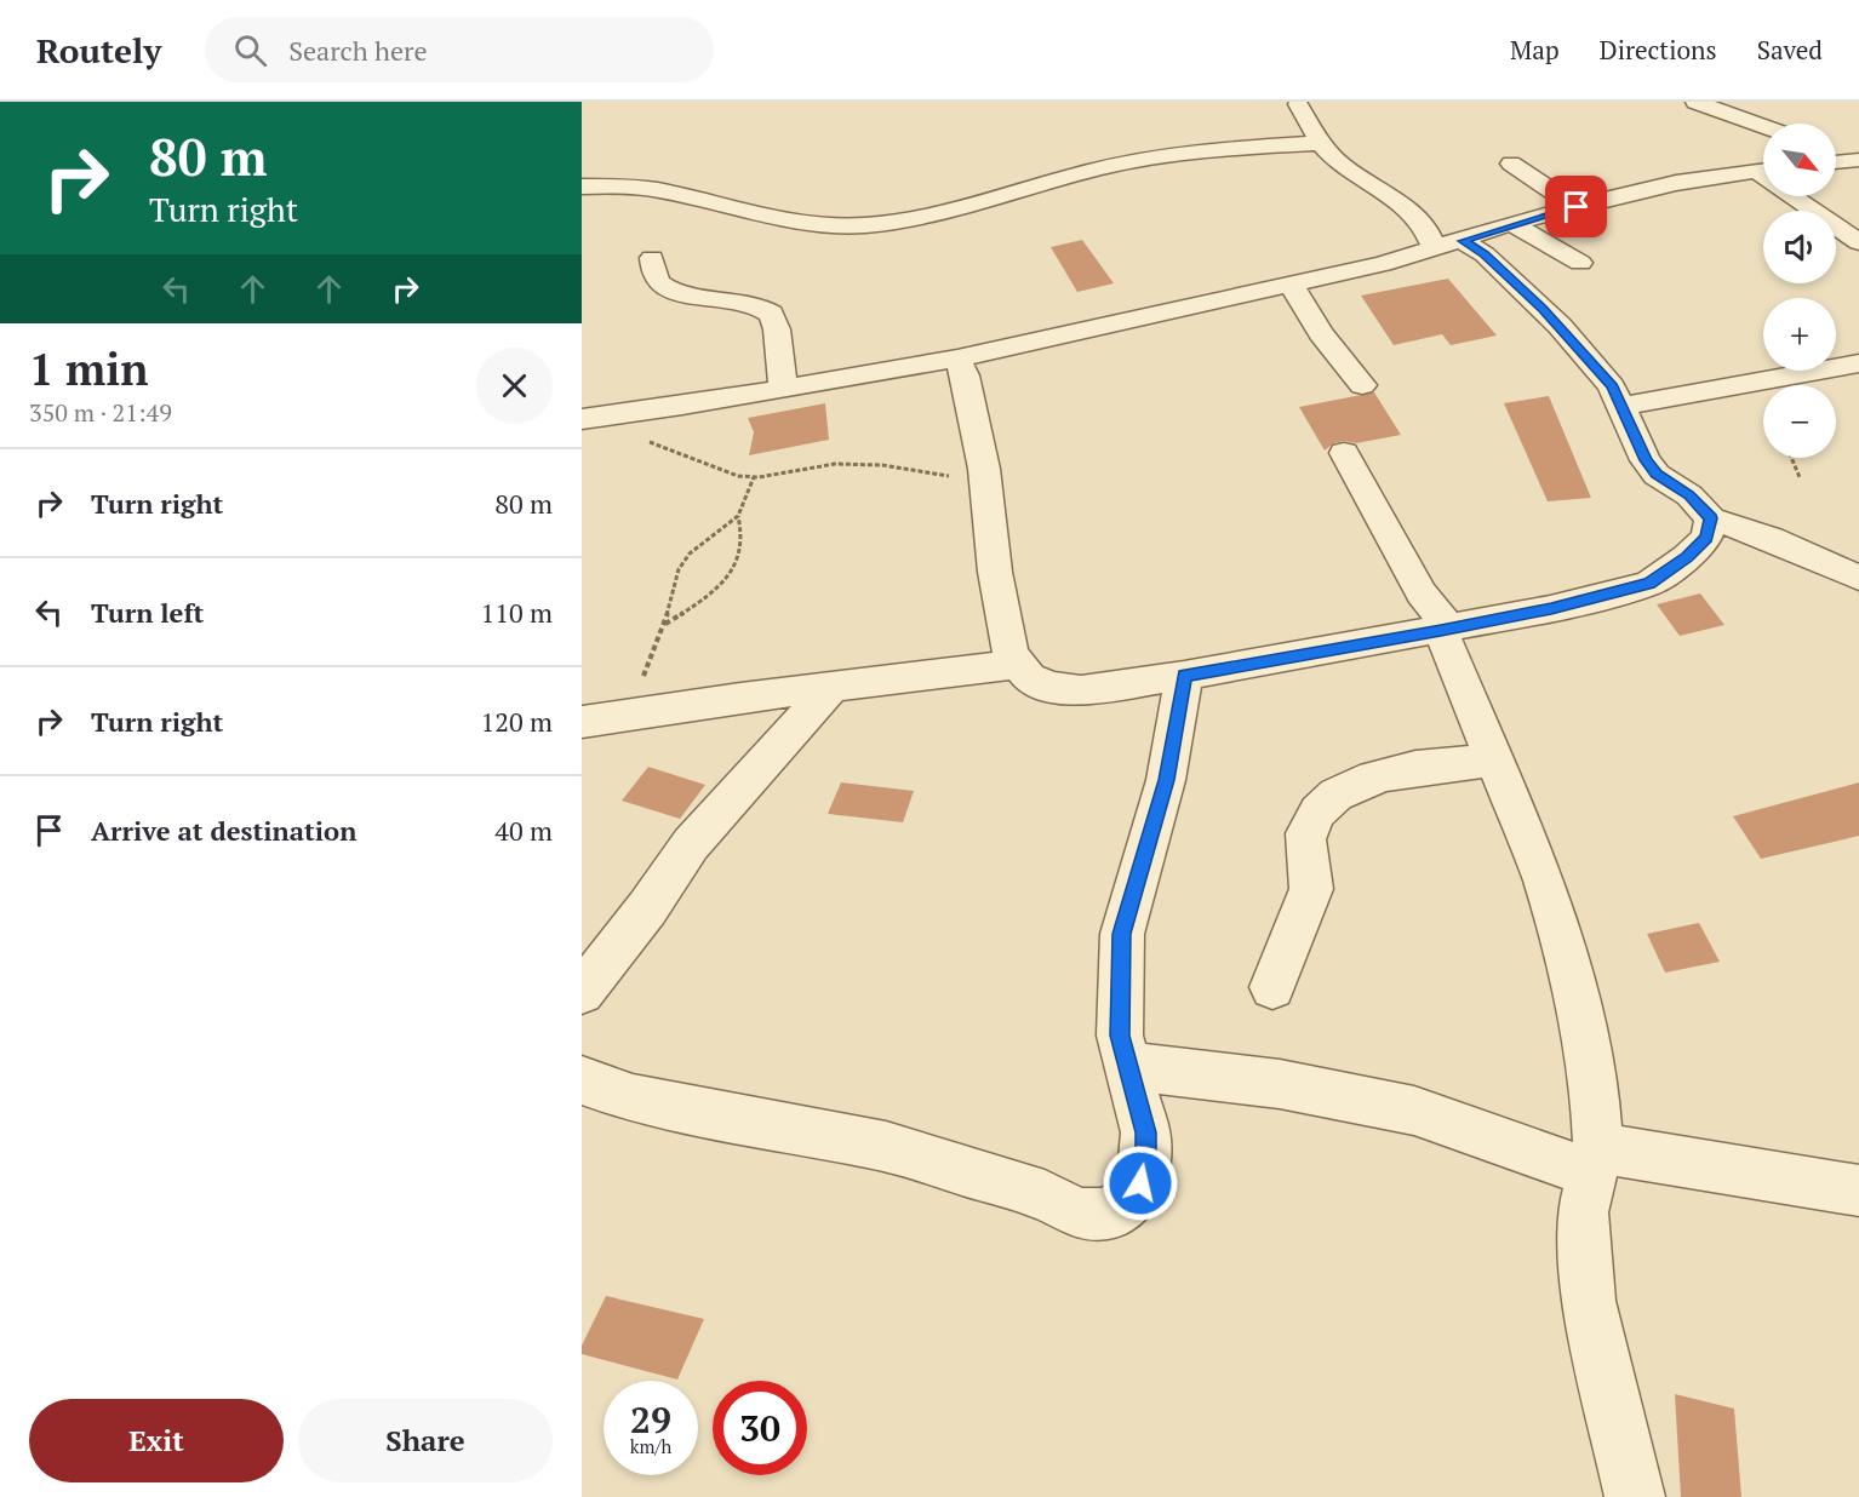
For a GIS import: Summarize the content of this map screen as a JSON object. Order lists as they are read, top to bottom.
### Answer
{
  "north": "bottom right",
  "page": {
    "header": "Routely",
    "search": "Search here",
    "nav": ["Map", "Directions", "Saved"],
    "turn": ["80 m", "Turn right"],
    "map_buttons": ["+", "−"],
    "heading": ["1 min", "350 m · 21:49"],
    "list": [
      {
        "name": "Turn right",
        "value": "80 m"
      },
      {
        "name": "Turn left",
        "value": "110 m"
      },
      {
        "name": "Turn right",
        "value": "120 m"
      },
      {
        "name": "Arrive at destination",
        "value": "40 m"
      }
    ],
    "speed": "29 km/h",
    "limit": "30",
    "buttons": ["Exit", "Share"]
  }
}
